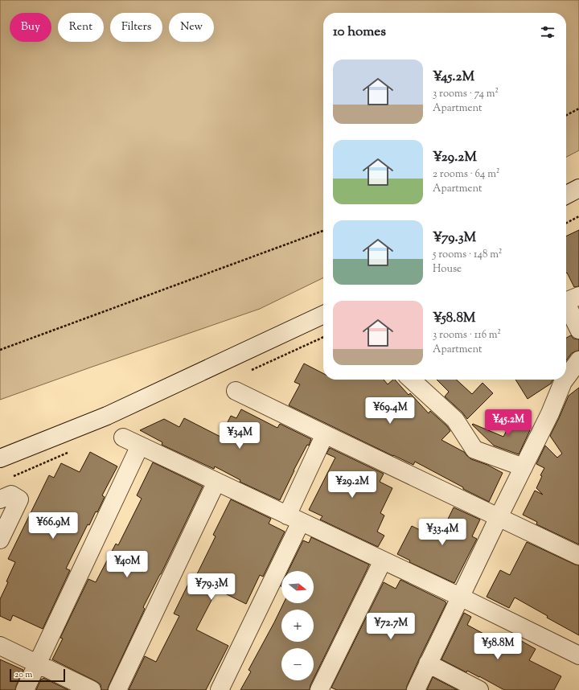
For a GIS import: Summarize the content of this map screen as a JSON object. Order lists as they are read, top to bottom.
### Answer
{
  "scale_bar": "20 m",
  "north": "right",
  "page": {
    "chip": [
      "Buy",
      "Rent",
      "Filters",
      "New"
    ],
    "heading": "10 homes",
    "list": [
      {
        "name": "¥45.2M",
        "note": "3 rooms · 74 m² · Apartment"
      },
      {
        "name": "¥29.2M",
        "note": "2 rooms · 64 m² · Apartment"
      },
      {
        "name": "¥79.3M",
        "note": "5 rooms · 148 m² · House"
      },
      {
        "name": "¥58.8M",
        "note": "3 rooms · 116 m² · Apartment"
      }
    ],
    "price": [
      "¥69.4M",
      "¥45.2M",
      "¥34M",
      "¥29.2M",
      "¥66.9M",
      "¥33.4M",
      "¥40M",
      "¥79.3M",
      "¥72.7M",
      "¥58.8M"
    ],
    "map_buttons": ["+", "−"],
    "scale": "20 m"
  }
}
